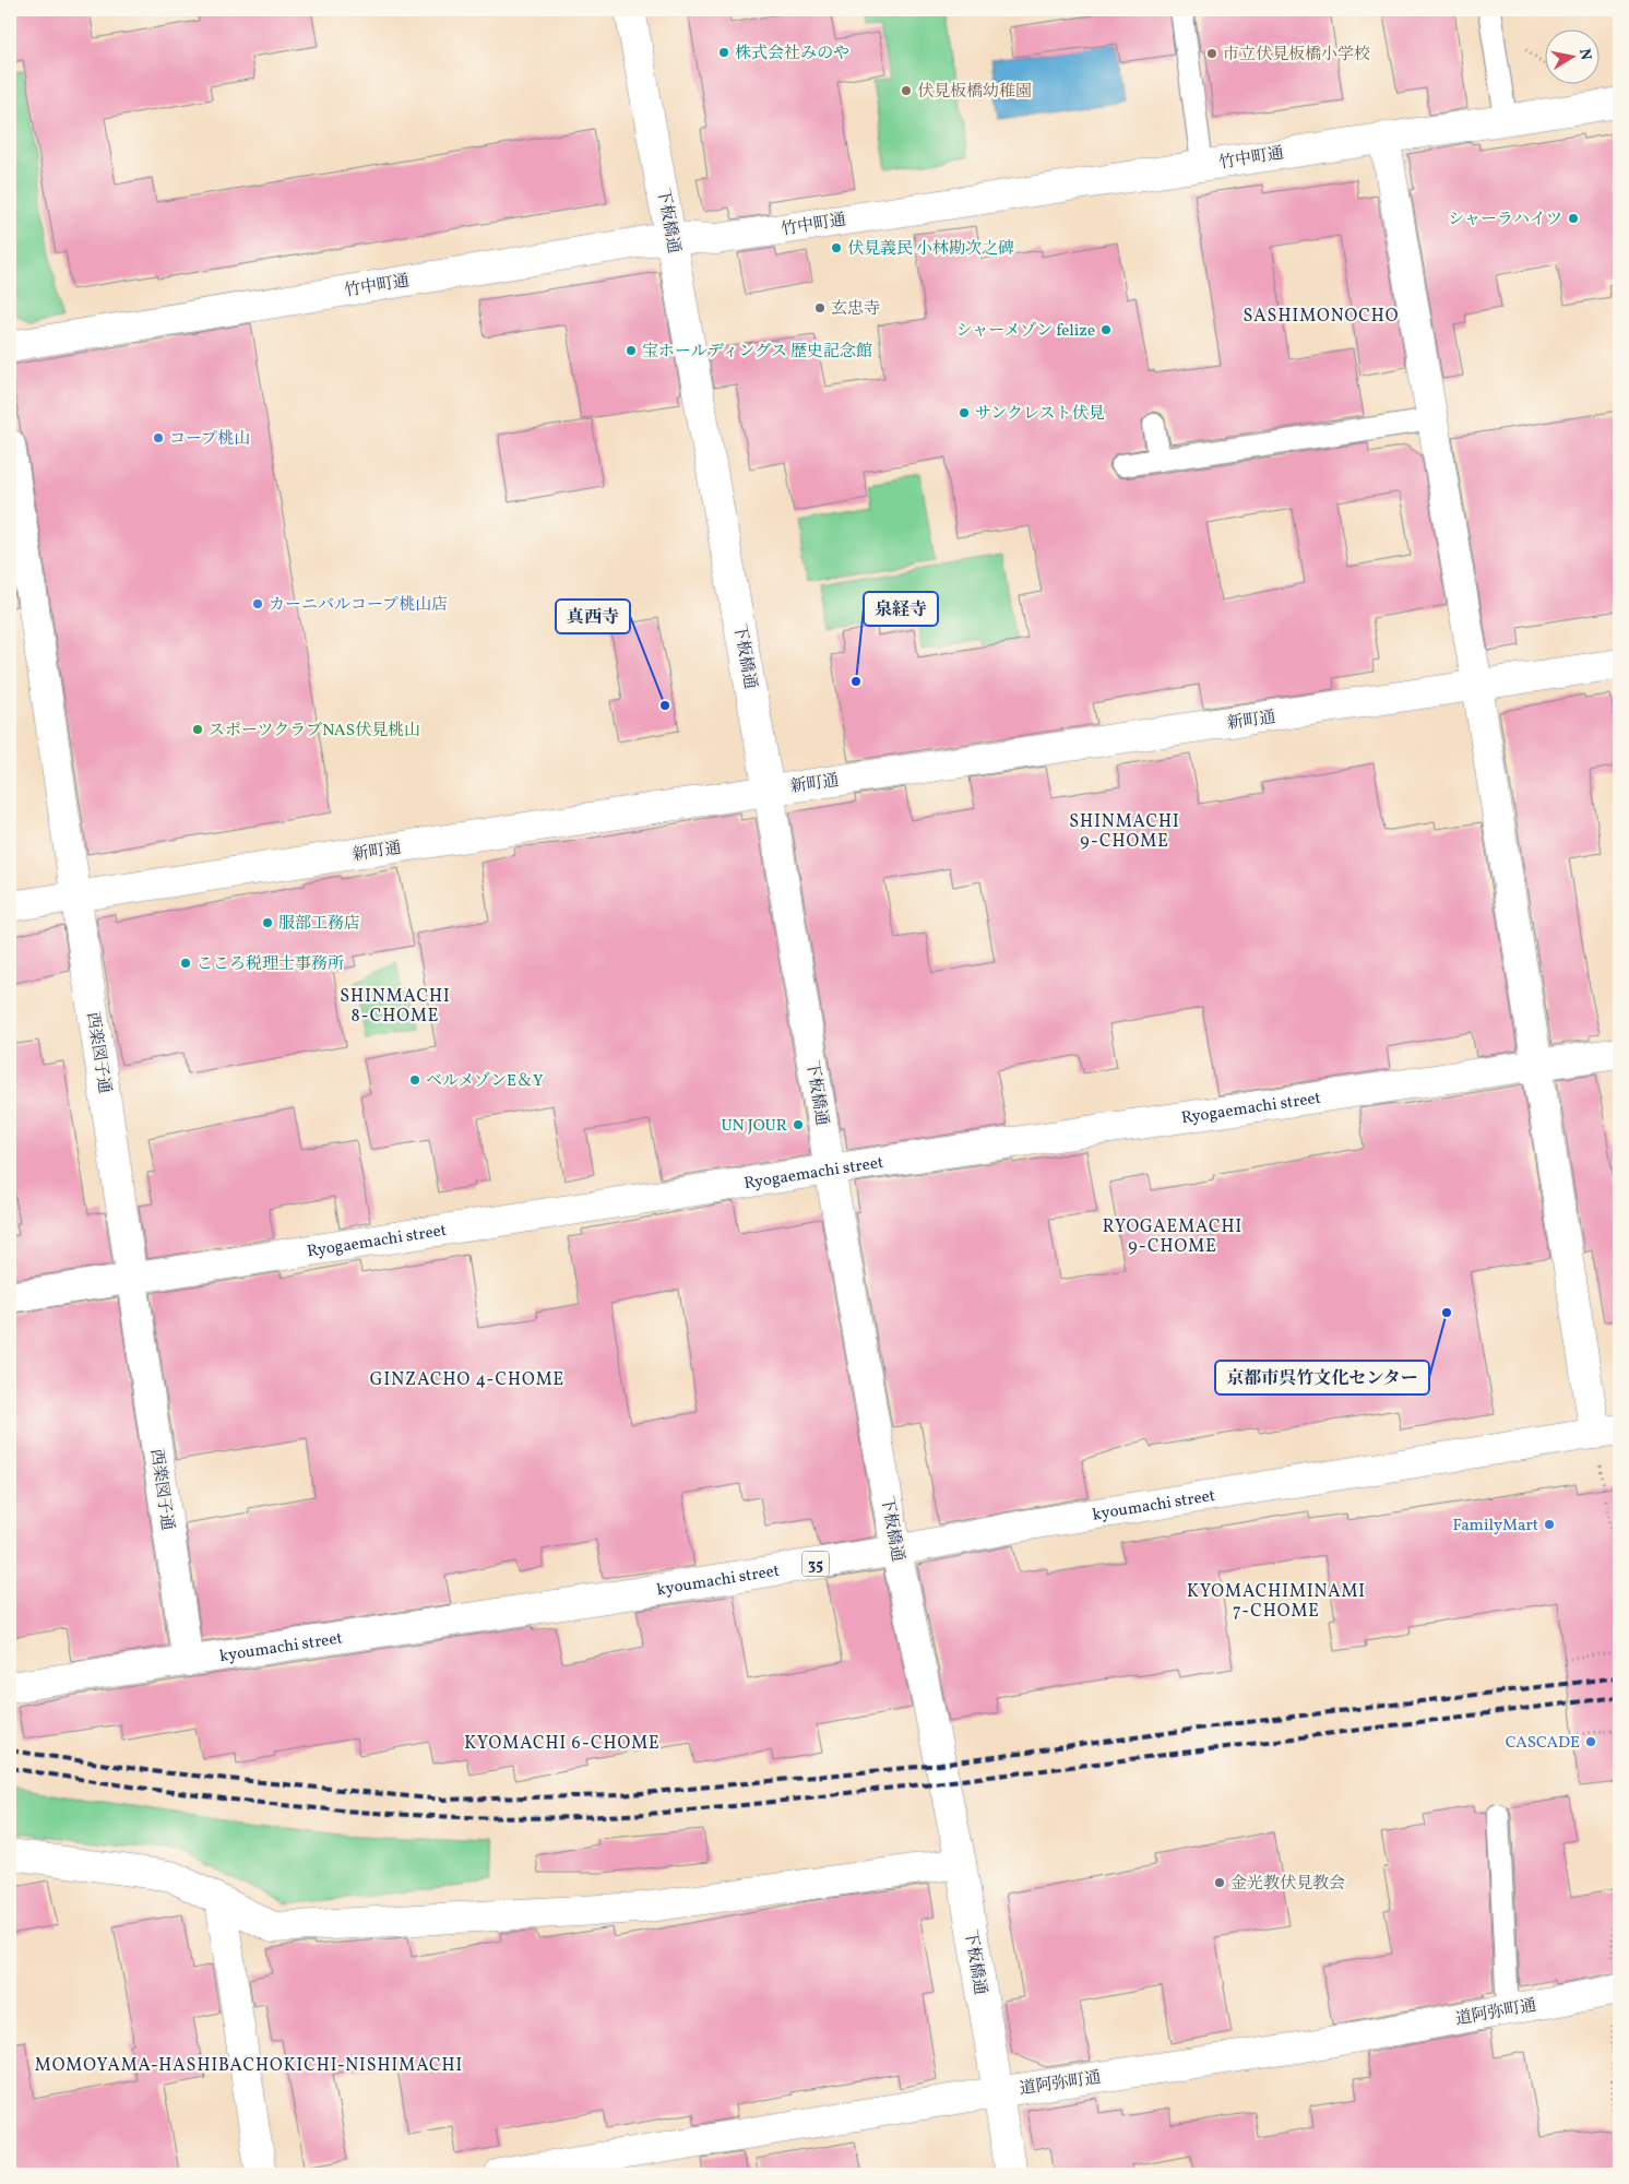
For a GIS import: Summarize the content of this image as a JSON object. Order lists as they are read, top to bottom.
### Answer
{
  "streets": {
    "street": [
      "竹中町通",
      "下板橋通",
      "新町通",
      "西楽図子通",
      "Ryogaemachi street",
      "kyoumachi street",
      "35",
      "道阿弥町通"
    ]
  },
  "crossings": [
    ["竹中町通", "下板橋通"],
    ["下板橋通", "新町通"],
    ["下板橋通", "Ryogaemachi street"],
    ["下板橋通", "kyoumachi street"],
    ["下板橋通", "道阿弥町通"],
    ["新町通", "西楽図子通"],
    ["西楽図子通", "Ryogaemachi street"],
    ["西楽図子通", "kyoumachi street"]
  ],
  "districts": [
    "SASHIMONOCHO",
    "SHINMACHI 9-CHOME",
    "SHINMACHI 8-CHOME",
    "RYOGAEMACHI 9-CHOME",
    "GINZACHO 4-CHOME",
    "KYOMACHIMINAMI 7-CHOME",
    "KYOMACHI 6-CHOME",
    "MOMOYAMA-HASHIBACHOKICHI-NISHIMACHI"
  ],
  "places": [
    "株式会社みのや",
    "市立伏見板橋小学校",
    "伏見板橋幼稚園",
    "シャーラハイツ",
    "伏見義民 小林勘次之碑",
    "玄忠寺",
    "シャーメゾン felize",
    "宝ホールディングス 歴史記念館",
    "サンクレスト伏見",
    "コープ桃山",
    "カーニバルコープ桃山店",
    "泉経寺",
    "真西寺",
    "スポーツクラブNAS伏見桃山",
    "服部工務店",
    "こころ税理士事務所",
    "ベルメゾンE＆Y",
    "UN JOUR",
    "京都市呉竹文化センター",
    "FamilyMart",
    "CASCADE",
    "金光教伏見教会"
  ],
  "north": "right"
}
